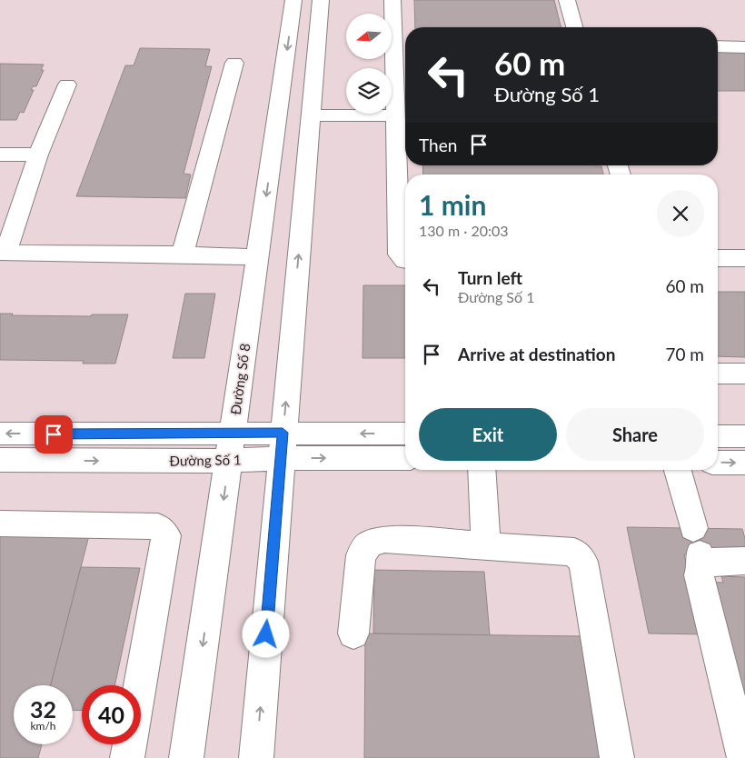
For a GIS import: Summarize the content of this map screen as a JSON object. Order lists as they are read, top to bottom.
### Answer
{
  "streets": {
    "street": ["Đường Số 8", "Đường Số 1"]
  },
  "crossings": [
    ["Đường Số 8", "Đường Số 1"]
  ],
  "north": "left",
  "page": {
    "turn": ["60 m", "Đường Số 1"],
    "then": "Then",
    "heading": ["1 min", "130 m · 20:03"],
    "list": [
      {
        "name": "Turn left",
        "note": "Đường Số 1",
        "value": "60 m"
      },
      {
        "name": "Arrive at destination",
        "value": "70 m"
      }
    ],
    "buttons": ["Exit", "Share"],
    "speed": "32 km/h",
    "limit": "40"
  }
}
